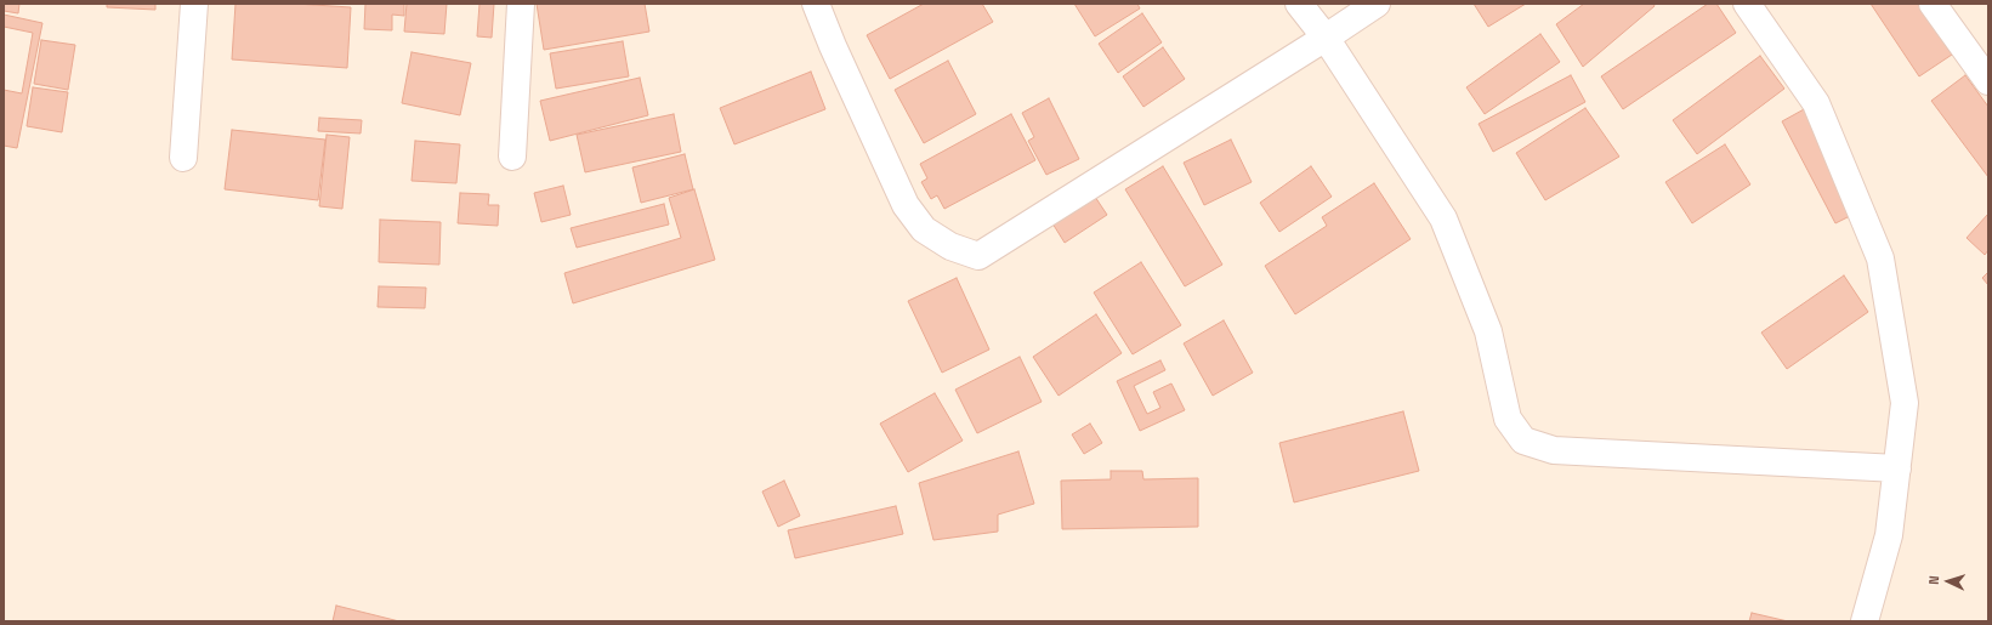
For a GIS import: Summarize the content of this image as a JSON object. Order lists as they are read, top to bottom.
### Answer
{
  "north": "left"
}
